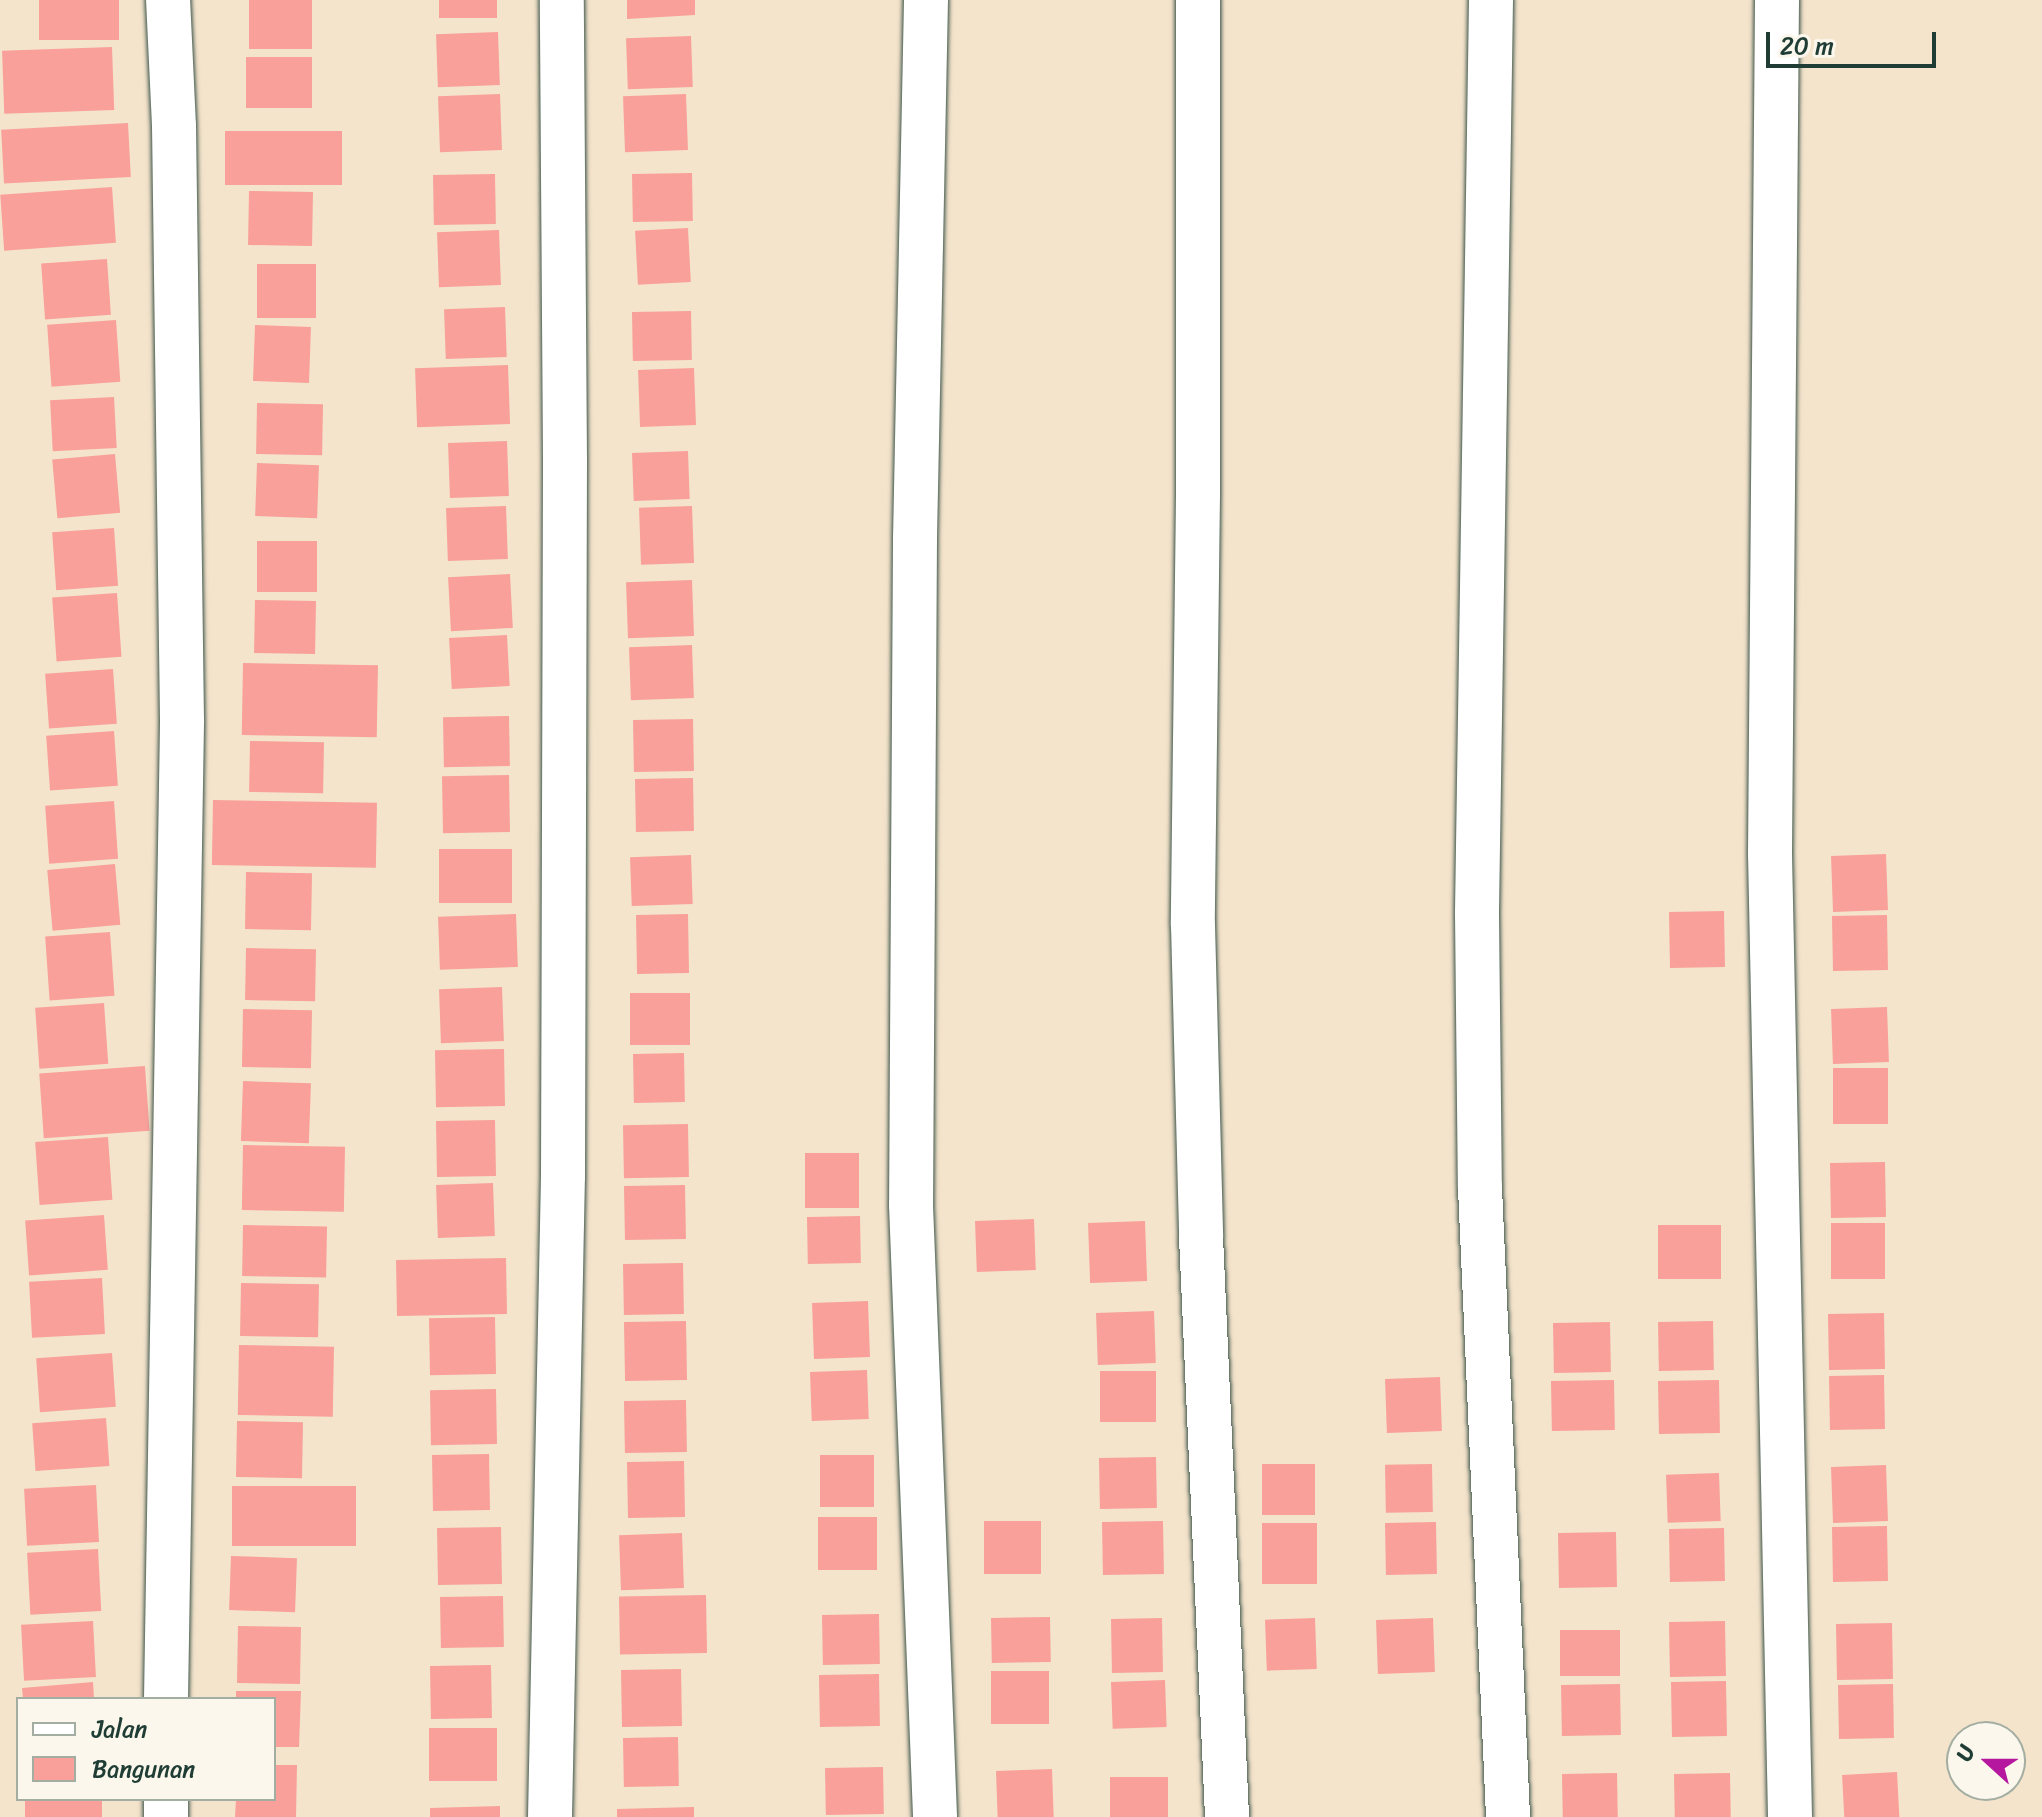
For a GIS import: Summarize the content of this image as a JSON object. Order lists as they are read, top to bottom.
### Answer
{
  "legend": ["Jalan", "Bangunan"],
  "scale_bar": "20 m",
  "north": "left"
}
